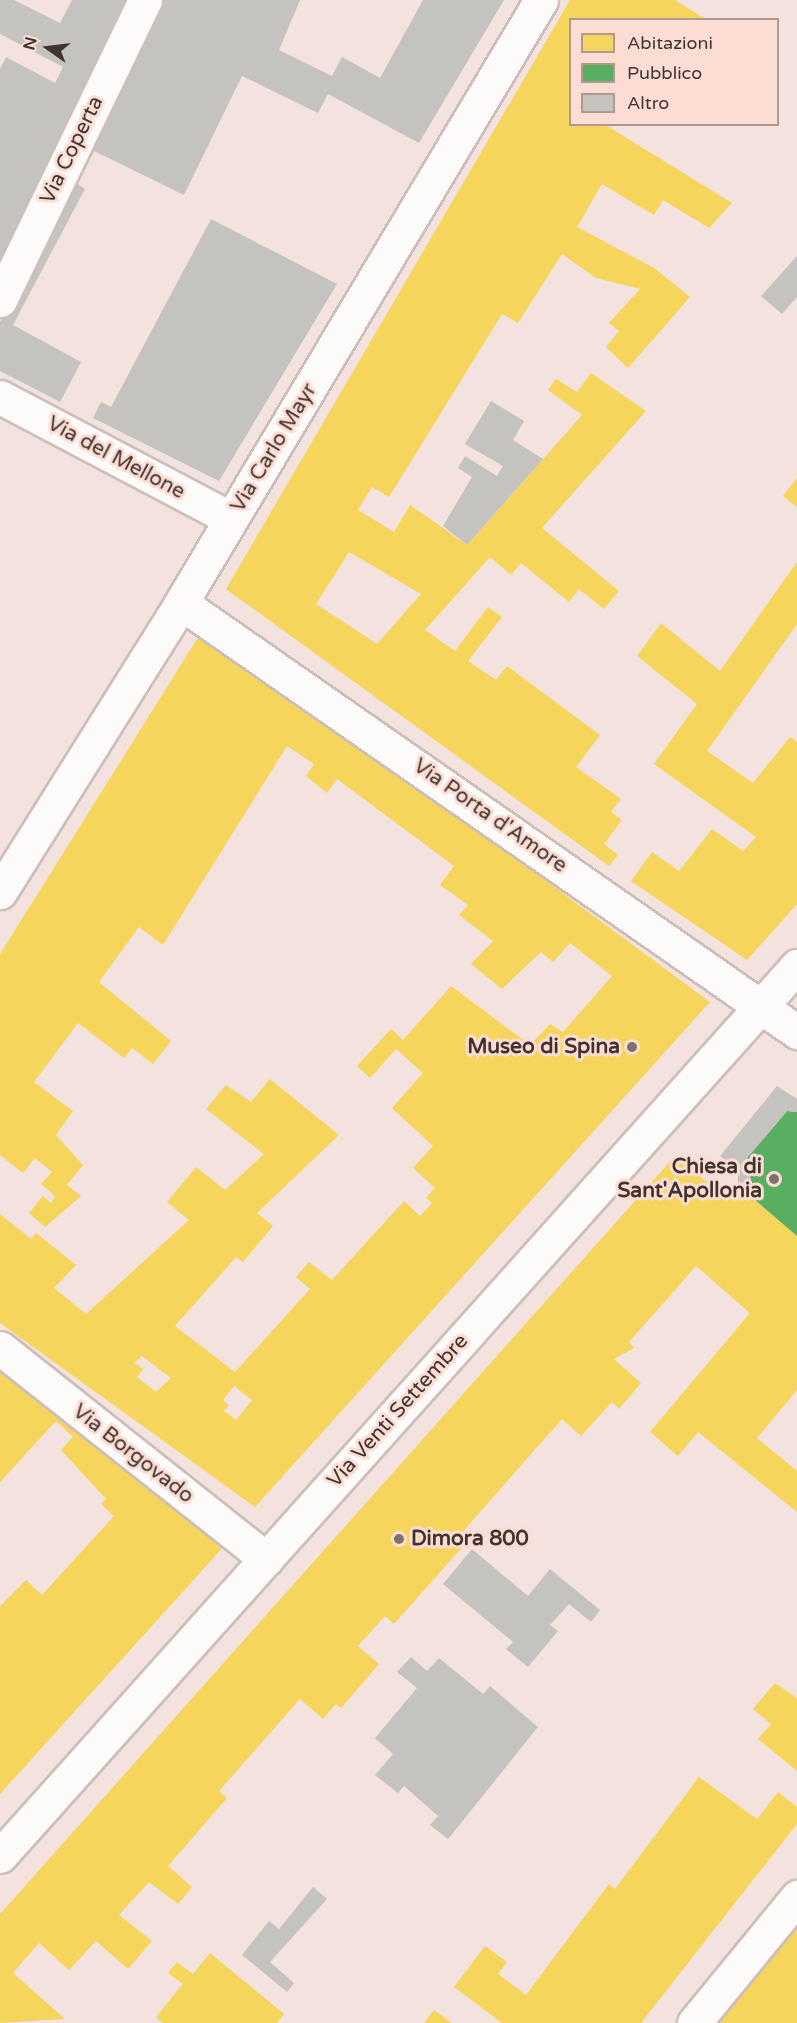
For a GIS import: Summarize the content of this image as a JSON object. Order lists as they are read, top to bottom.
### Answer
{
  "streets": {
    "street": [
      "Via Coperta",
      "Via Carlo Mayr",
      "Via del Mellone",
      "Via Porta d'Amore",
      "Via Venti Settembre",
      "Via Borgovado"
    ]
  },
  "crossings": [
    ["Via Carlo Mayr", "Via del Mellone"],
    ["Via Carlo Mayr", "Via Porta d'Amore"],
    ["Via Porta d'Amore", "Via Venti Settembre"],
    ["Via Venti Settembre", "Via Borgovado"]
  ],
  "places": ["Museo di Spina", "Chiesa di Sant'Apollonia", "Dimora 800"],
  "legend": ["Abitazioni", "Pubblico", "Altro"],
  "north": "left"
}
